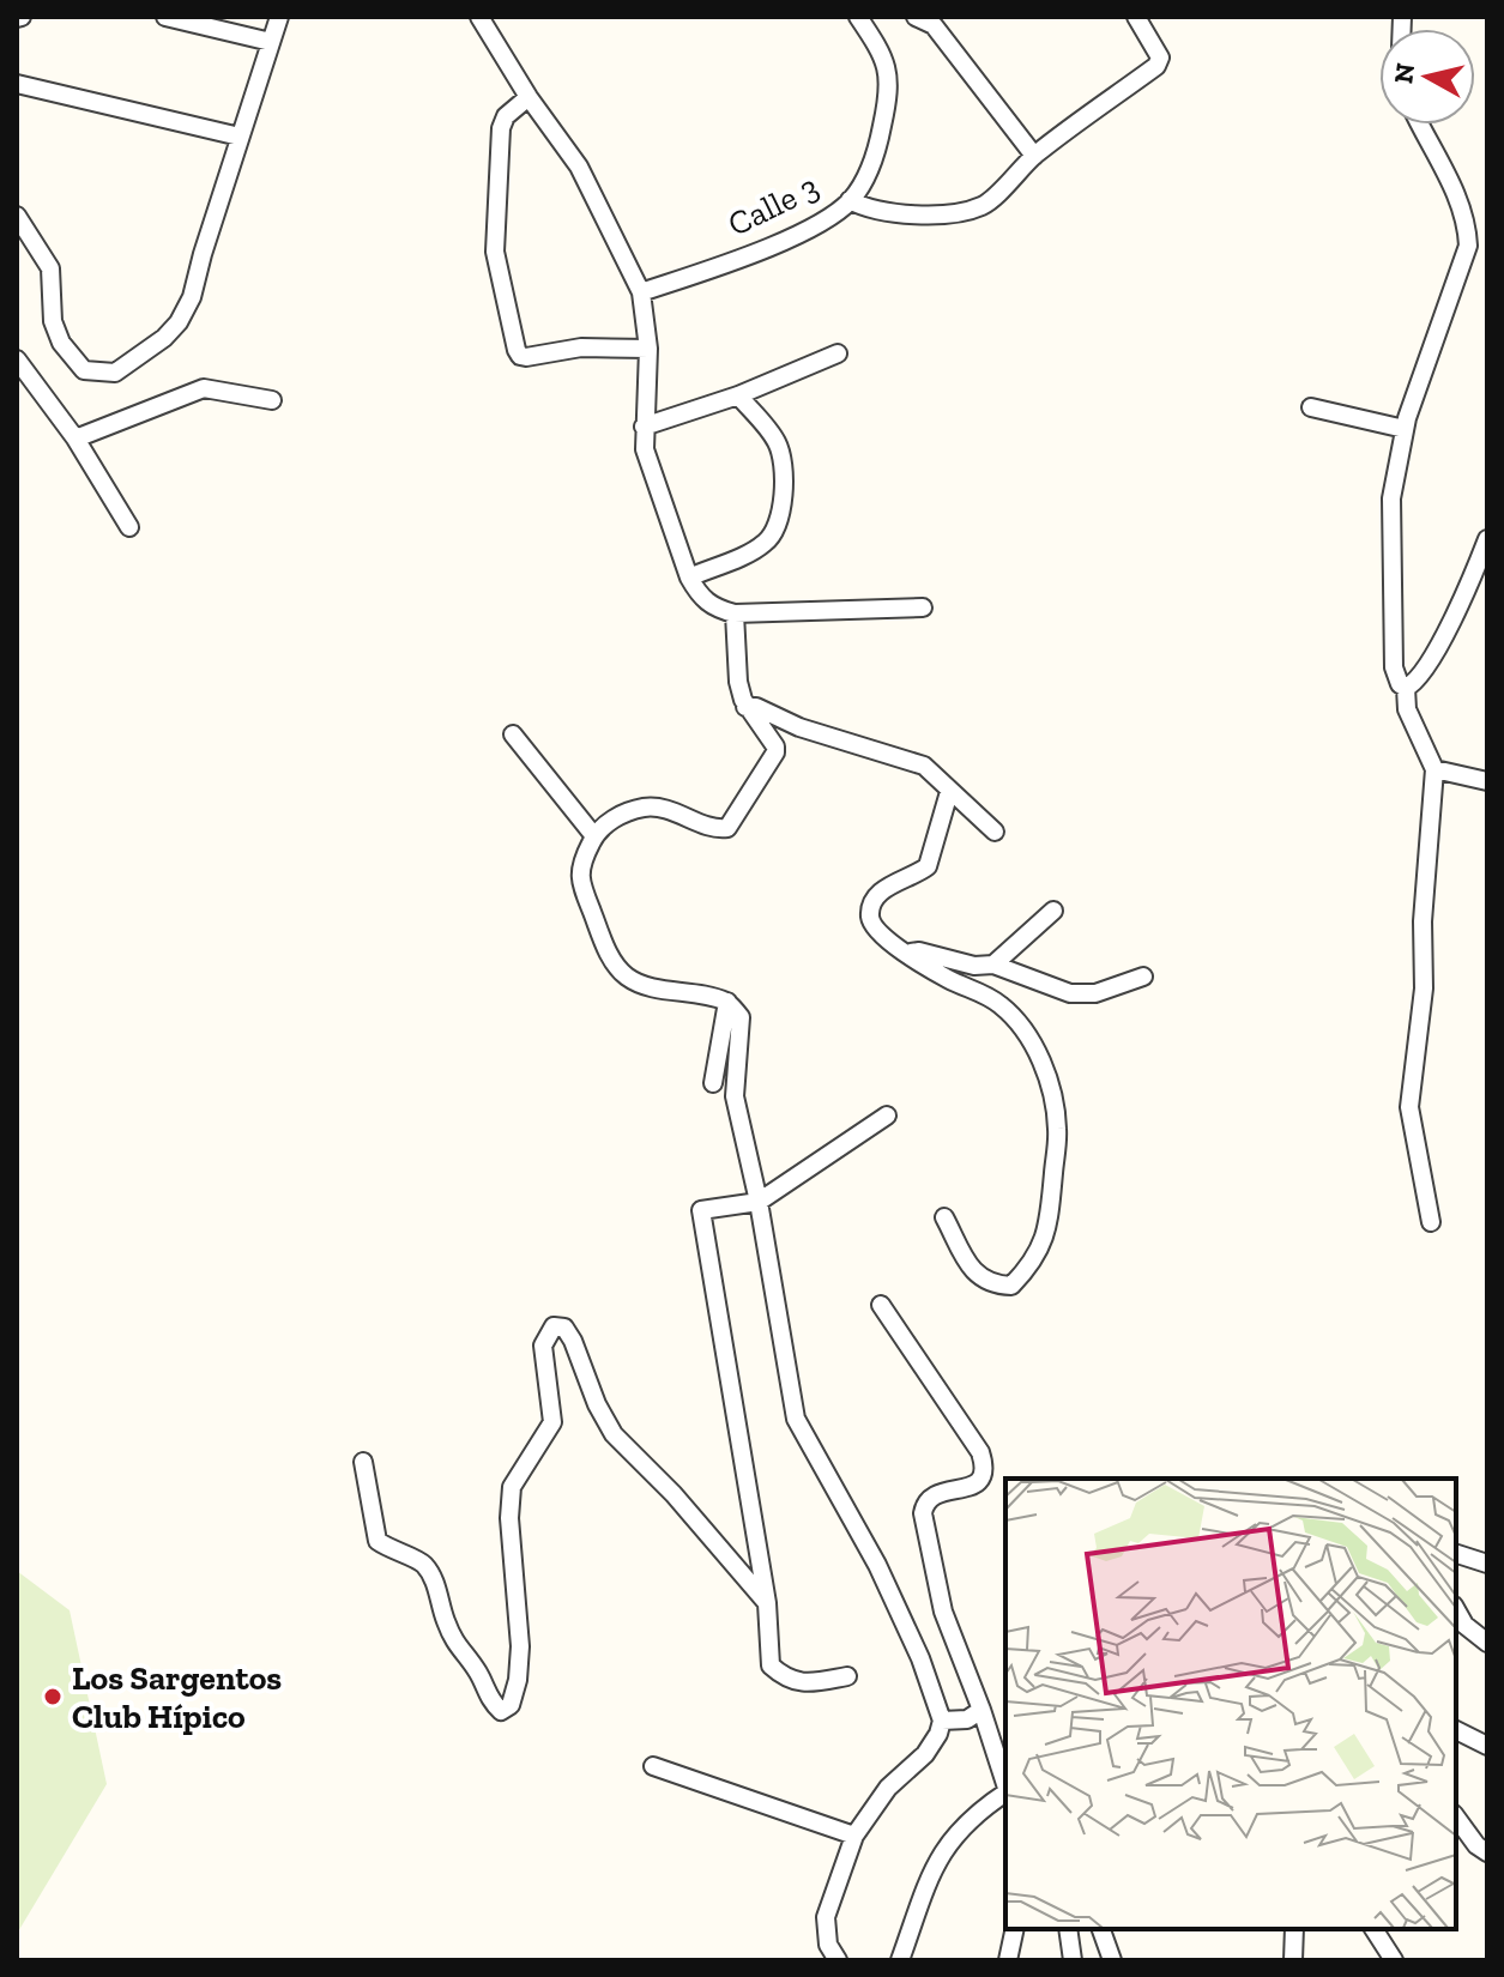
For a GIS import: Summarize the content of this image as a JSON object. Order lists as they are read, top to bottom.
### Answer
{
  "streets": {
    "street": ["Calle 3"]
  },
  "places": ["Los Sargentos Club Hípico"],
  "north": "left"
}
